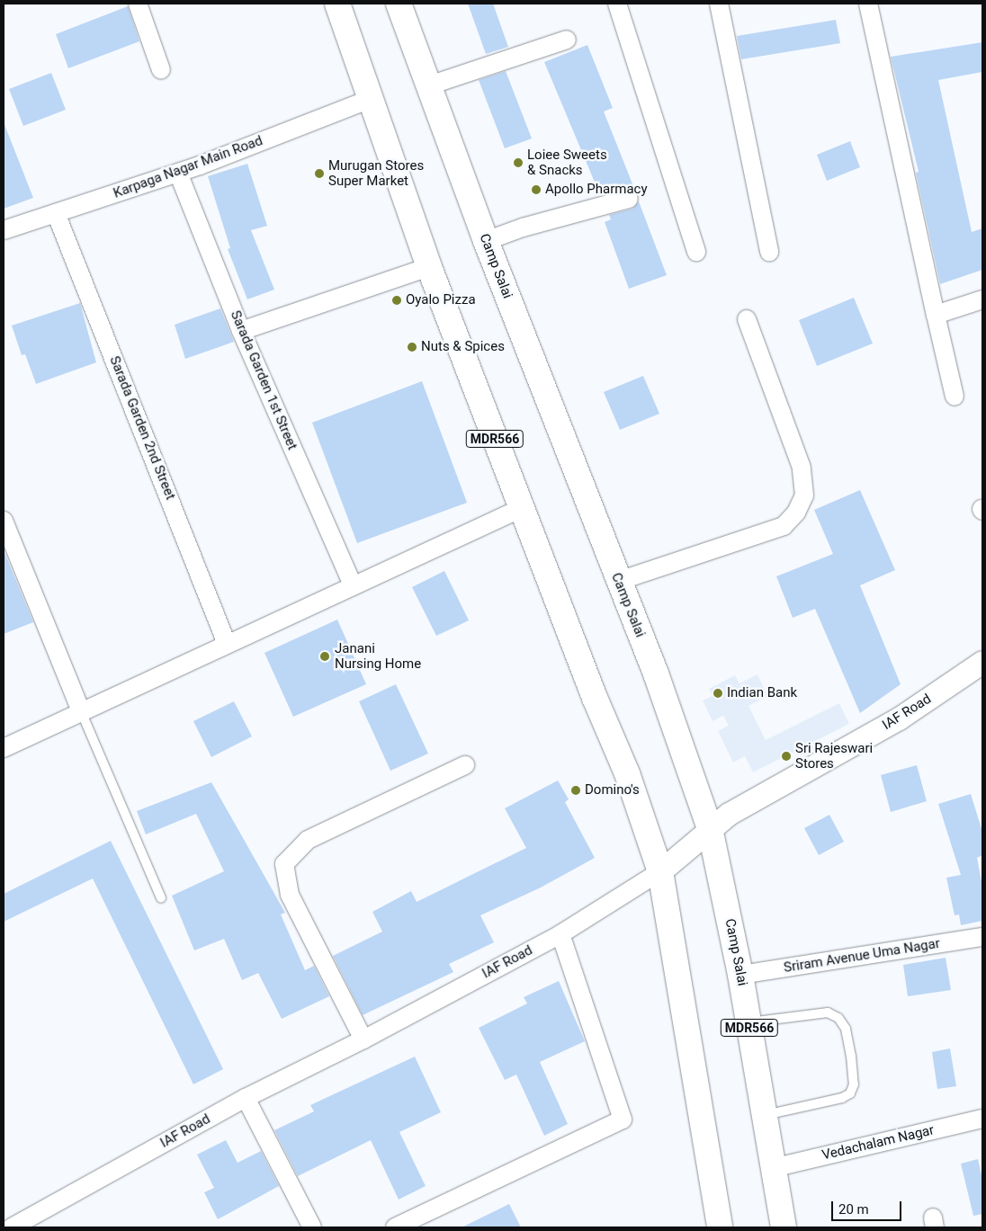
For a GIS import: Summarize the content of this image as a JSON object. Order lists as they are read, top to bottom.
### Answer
{
  "streets": {
    "main road": ["Camp Salai", "MDR566"],
    "street": [
      "Karpaga Nagar Main Road",
      "Sarada Garden 1st Street",
      "Sarada Garden 2nd Street",
      "IAF Road",
      "Sriram Avenue Uma Nagar",
      "Vedachalam Nagar"
    ]
  },
  "crossings": [
    ["Karpaga Nagar Main Road", "Sarada Garden 1st Street"],
    ["Karpaga Nagar Main Road", "Sarada Garden 2nd Street"],
    ["Karpaga Nagar Main Road", "MDR566"],
    ["Camp Salai", "IAF Road"],
    ["Camp Salai", "Sriram Avenue Uma Nagar"],
    ["Camp Salai", "Vedachalam Nagar"],
    ["MDR566", "IAF Road"]
  ],
  "places": [
    "Loiee Sweets & Snacks",
    "Murugan Stores Super Market",
    "Apollo Pharmacy",
    "Oyalo Pizza",
    "Nuts & Spices",
    "Janani Nursing Home",
    "Indian Bank",
    "Sri Rajeswari Stores",
    "Domino's"
  ],
  "scale_bar": "20 m"
}
